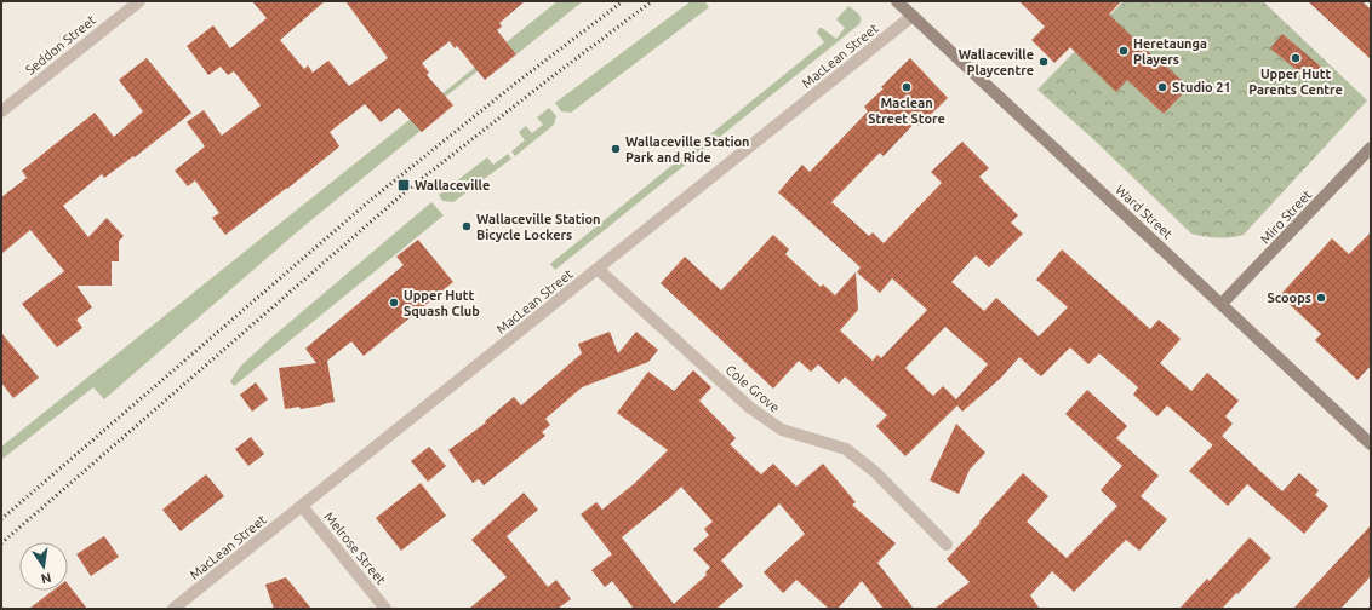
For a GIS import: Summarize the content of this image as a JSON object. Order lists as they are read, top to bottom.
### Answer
{
  "streets": {
    "street": [
      "Seddon Street",
      "MacLean Street",
      "Ward Street",
      "Miro Street",
      "Cole Grove",
      "Melrose Street"
    ]
  },
  "crossings": [
    ["MacLean Street", "Ward Street"],
    ["MacLean Street", "Cole Grove"],
    ["MacLean Street", "Melrose Street"],
    ["Ward Street", "Miro Street"]
  ],
  "places": {
    "other": [
      "Heretaunga Players",
      "Upper Hutt Parents Centre",
      "Wallaceville Playcentre",
      "Maclean Street Store",
      "Studio 21",
      "Wallaceville Station Park and Ride",
      "Wallaceville Station Bicycle Lockers",
      "Scoops",
      "Upper Hutt Squash Club"
    ],
    "transit": ["Wallaceville"]
  },
  "north": "bottom"
}
